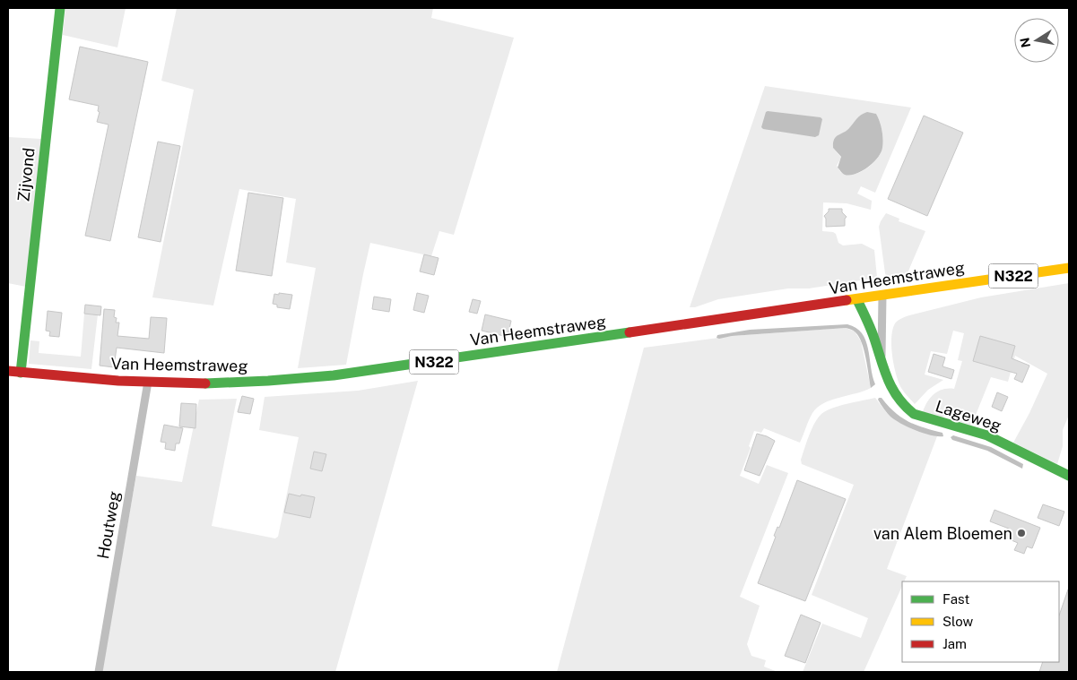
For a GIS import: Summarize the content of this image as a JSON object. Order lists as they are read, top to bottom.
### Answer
{
  "streets": {
    "main road": [
      "Zijvond",
      "N322",
      "Van Heemstraweg",
      "Lageweg"
    ],
    "street": ["Houtweg"]
  },
  "crossings": [
    ["Zijvond", "Van Heemstraweg"],
    ["Van Heemstraweg", "Lageweg"],
    ["Van Heemstraweg", "Houtweg"]
  ],
  "places": ["van Alem Bloemen"],
  "legend": ["Fast", "Slow", "Jam"],
  "north": "left"
}
